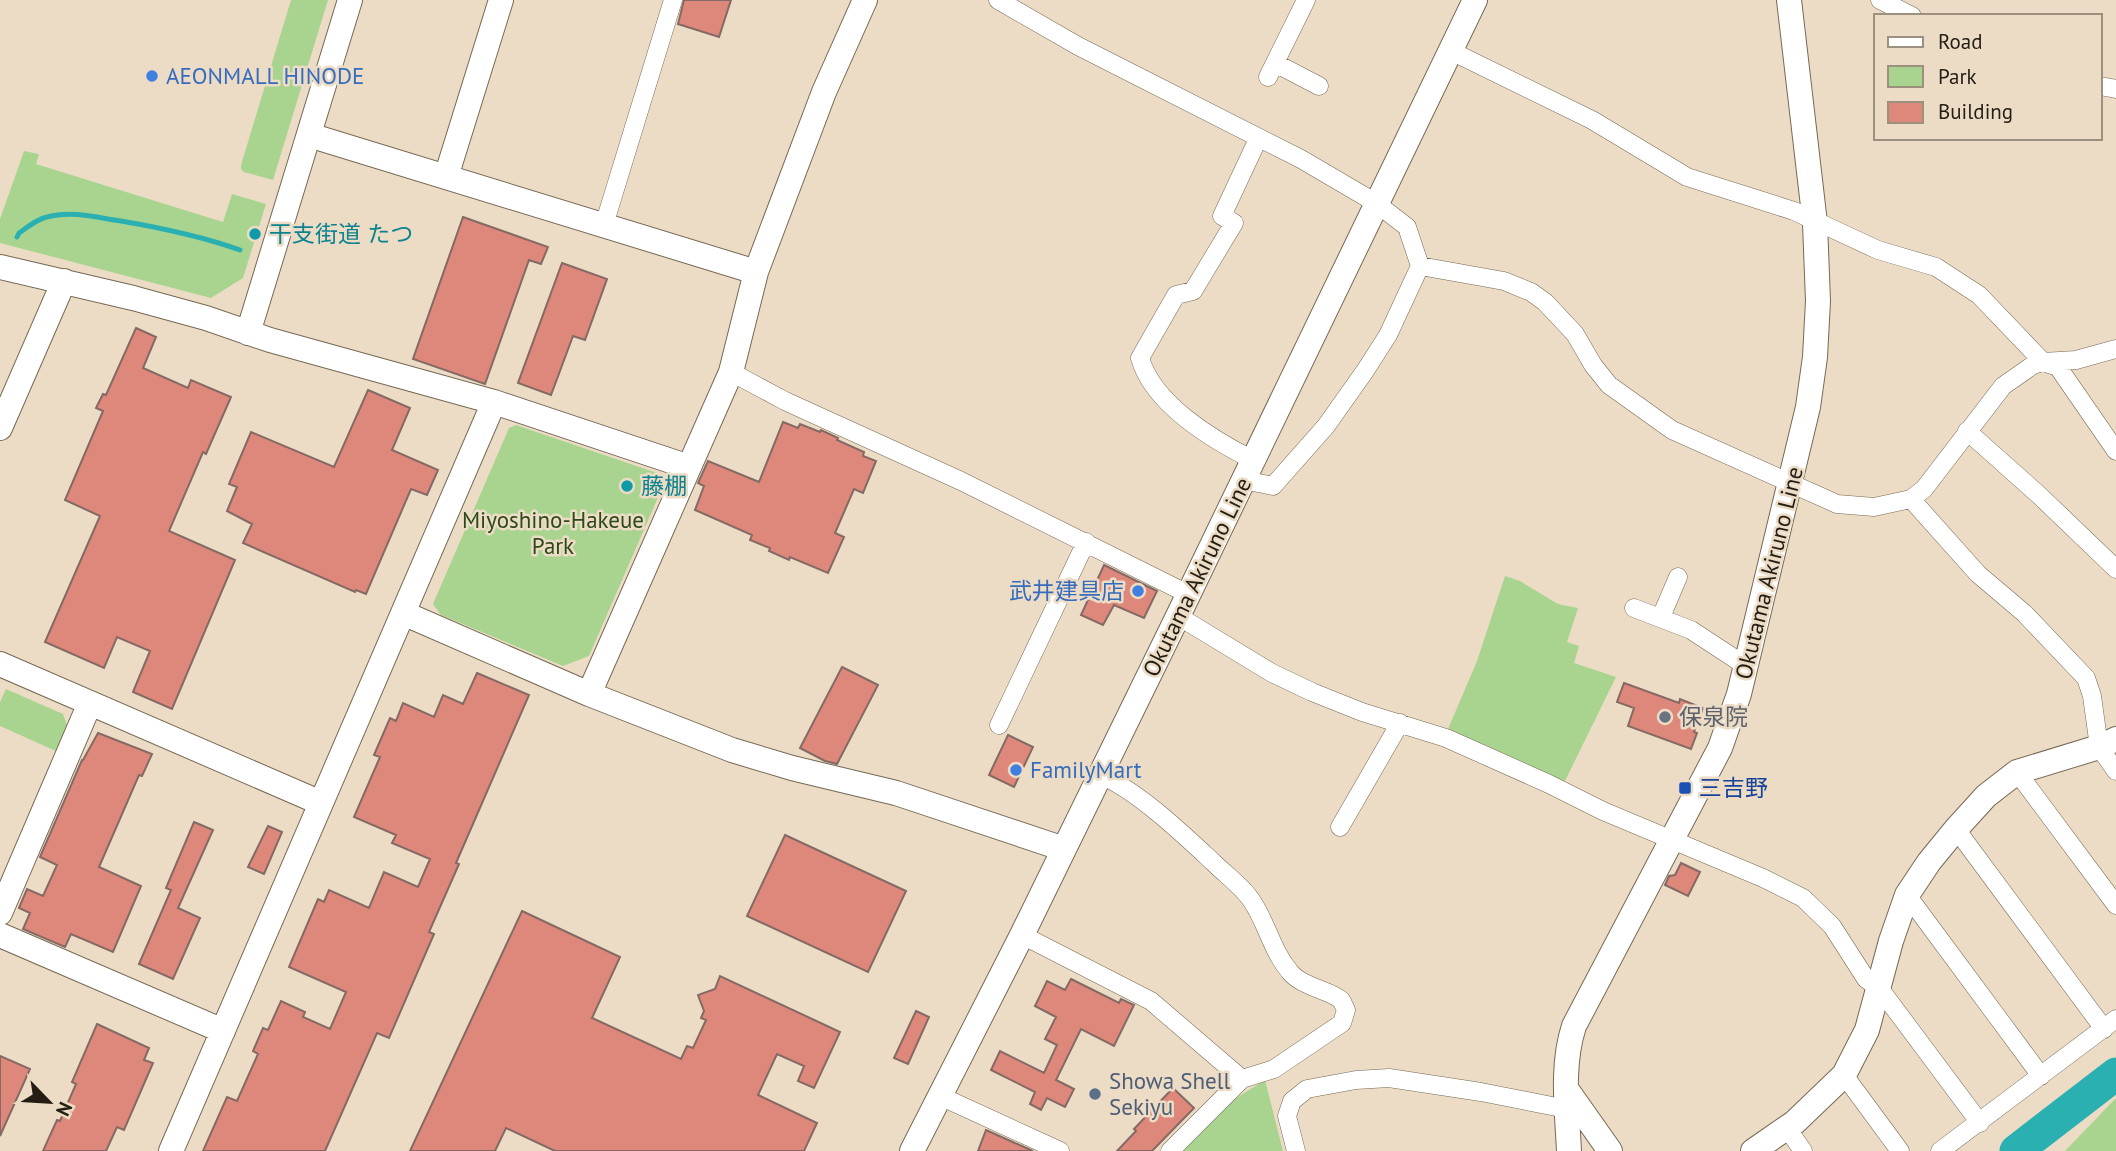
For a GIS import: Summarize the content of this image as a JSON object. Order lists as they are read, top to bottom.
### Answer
{
  "streets": {
    "street": ["Okutama Akiruno Line"]
  },
  "parks": ["Miyoshino-Hakeue Park"],
  "places": {
    "other": [
      "AEONMALL HINODE",
      "干支街道 たつ",
      "藤棚",
      "武井建具店",
      "保泉院",
      "FamilyMart",
      "Showa Shell Sekiyu"
    ],
    "transit": ["三吉野"]
  },
  "legend": ["Road", "Park", "Building"],
  "north": "bottom right"
}
